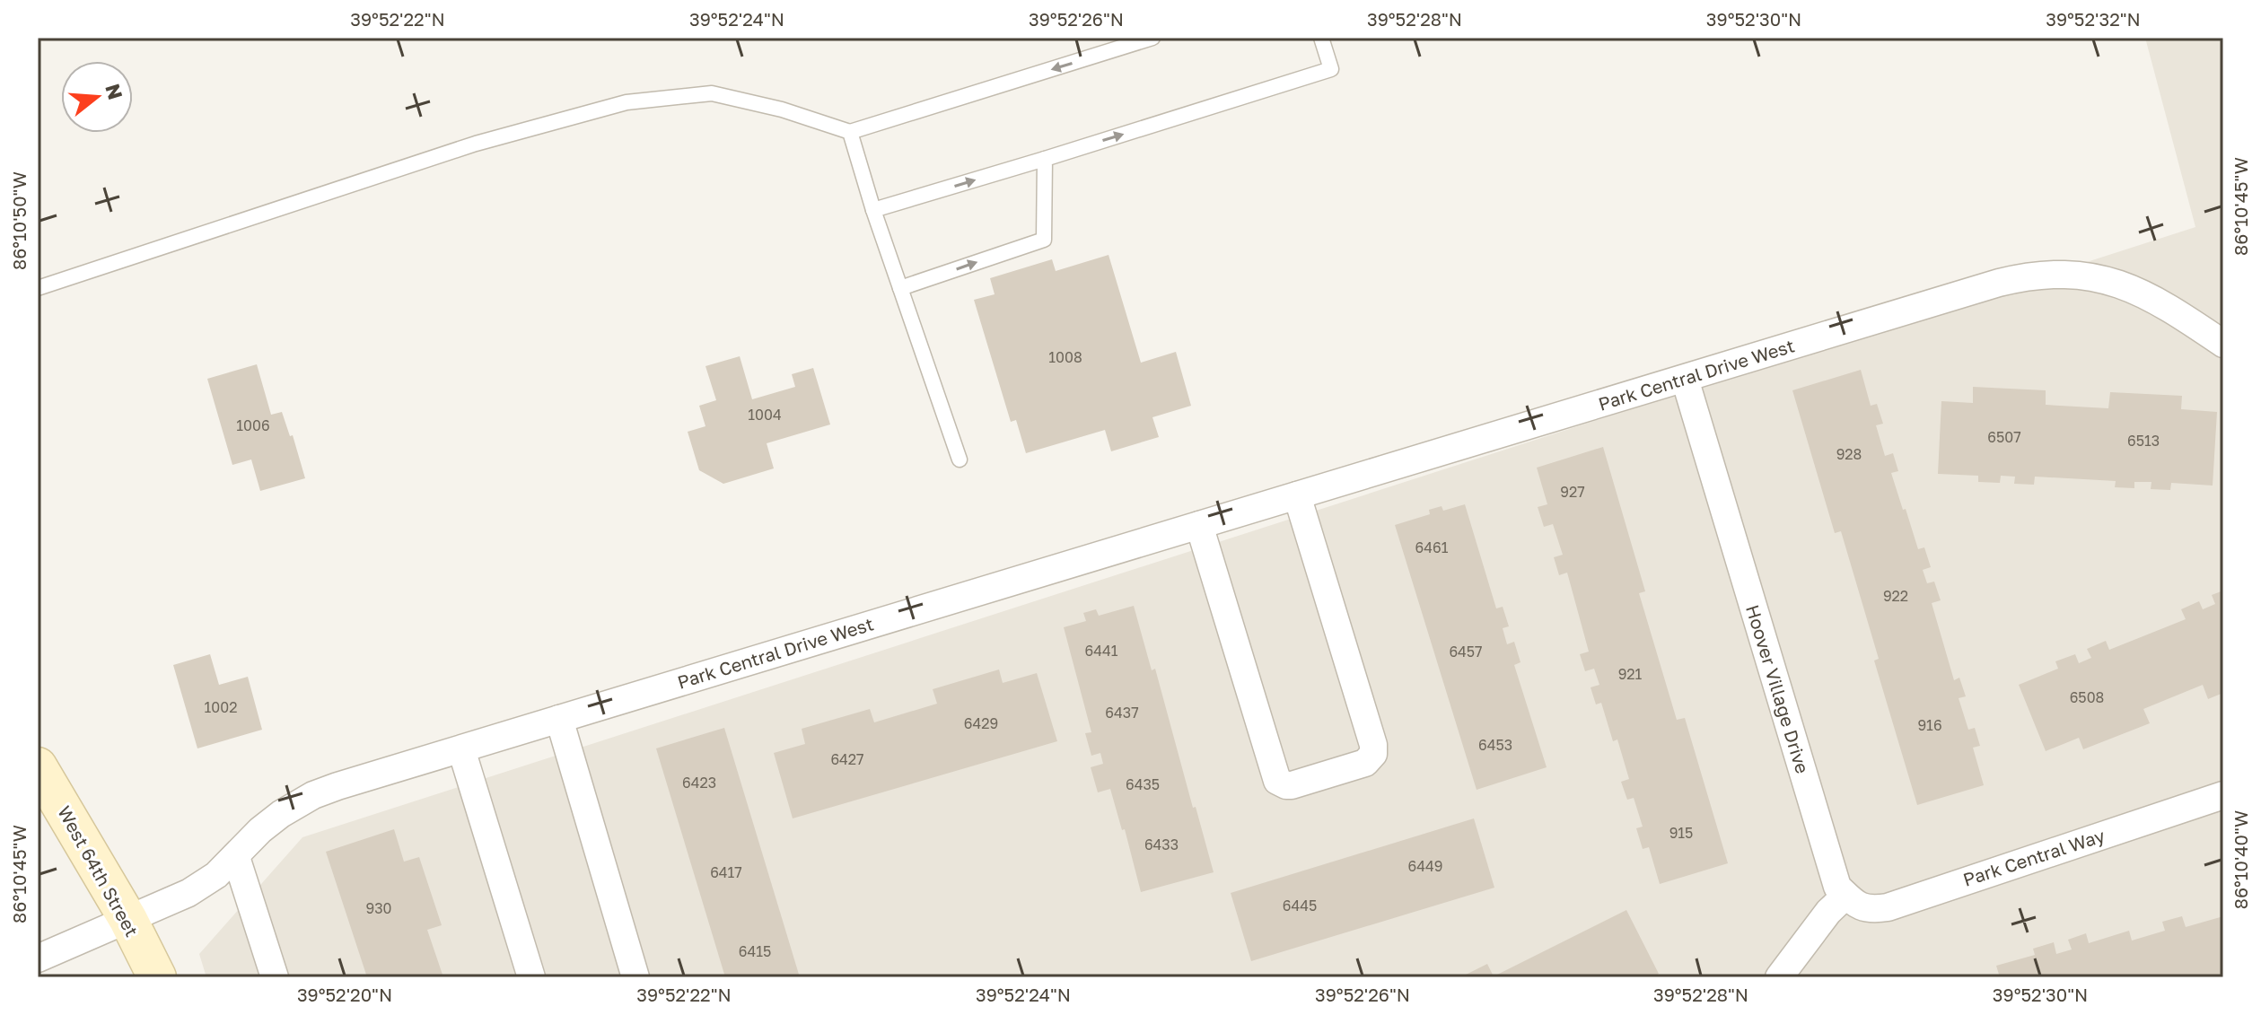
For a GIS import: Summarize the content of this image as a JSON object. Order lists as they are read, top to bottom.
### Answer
{
  "streets": {
    "street": [
      "Park Central Drive West",
      "Hoover Village Drive",
      "Park Central Way",
      "West 64th Street"
    ]
  },
  "crossings": [
    ["Park Central Drive West", "Hoover Village Drive"],
    ["Park Central Drive West", "West 64th Street"],
    ["Hoover Village Drive", "Park Central Way"]
  ],
  "house_numbers": [
    "1008",
    "1004",
    "1006",
    "6507",
    "6513",
    "928",
    "927",
    "6461",
    "922",
    "6441",
    "6457",
    "921",
    "6508",
    "1002",
    "6437",
    "6429",
    "916",
    "6453",
    "6427",
    "6423",
    "6435",
    "915",
    "6433",
    "6449",
    "6417",
    "6445",
    "930",
    "6415"
  ],
  "north": "right",
  "coordinates": [
    "39°52'22\"N",
    "39°52'24\"N",
    "39°52'26\"N",
    "39°52'28\"N",
    "39°52'30\"N",
    "39°52'32\"N",
    "86°10'45\"W",
    "86°10'50\"W",
    "86°10'40\"W",
    "39°52'20\"N"
  ]
}
